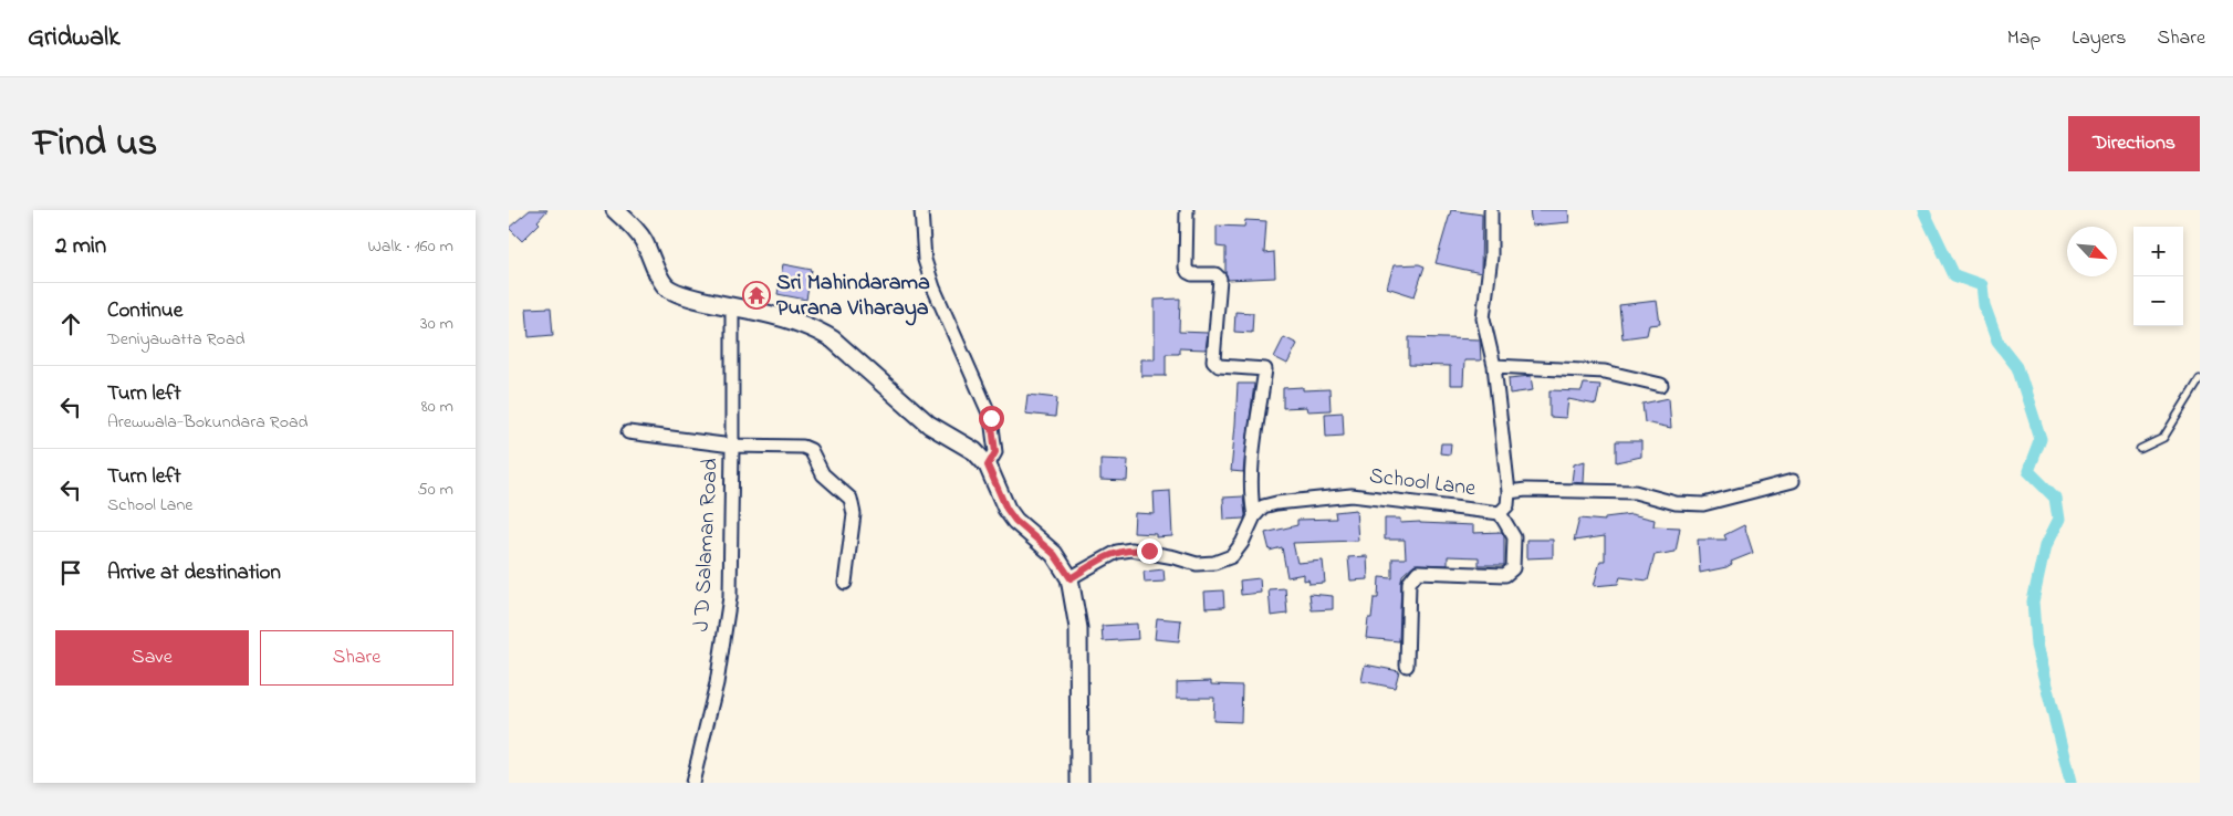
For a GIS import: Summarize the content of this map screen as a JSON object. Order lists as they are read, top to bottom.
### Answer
{
  "streets": {
    "street": ["School Lane", "J D Salaman Road"]
  },
  "places": {
    "temple": ["Sri Mahindarama Purana Viharaya"]
  },
  "north": "bottom right",
  "page": {
    "header": "Gridwalk",
    "nav": ["Map", "Layers", "Share"],
    "title": "Find us",
    "buttons": [
      "Directions",
      ["Save", "Share"]
    ],
    "heading": ["2 min", "Walk · 160 m"],
    "map_buttons": ["+", "−"],
    "list": [
      ["Continue", "Deniyawatta Road", "30 m"],
      ["Turn left", "Arewwala-Bokundara Road", "80 m"],
      ["Turn left", "School Lane", "50 m"],
      "Arrive at destination"
    ]
  }
}
